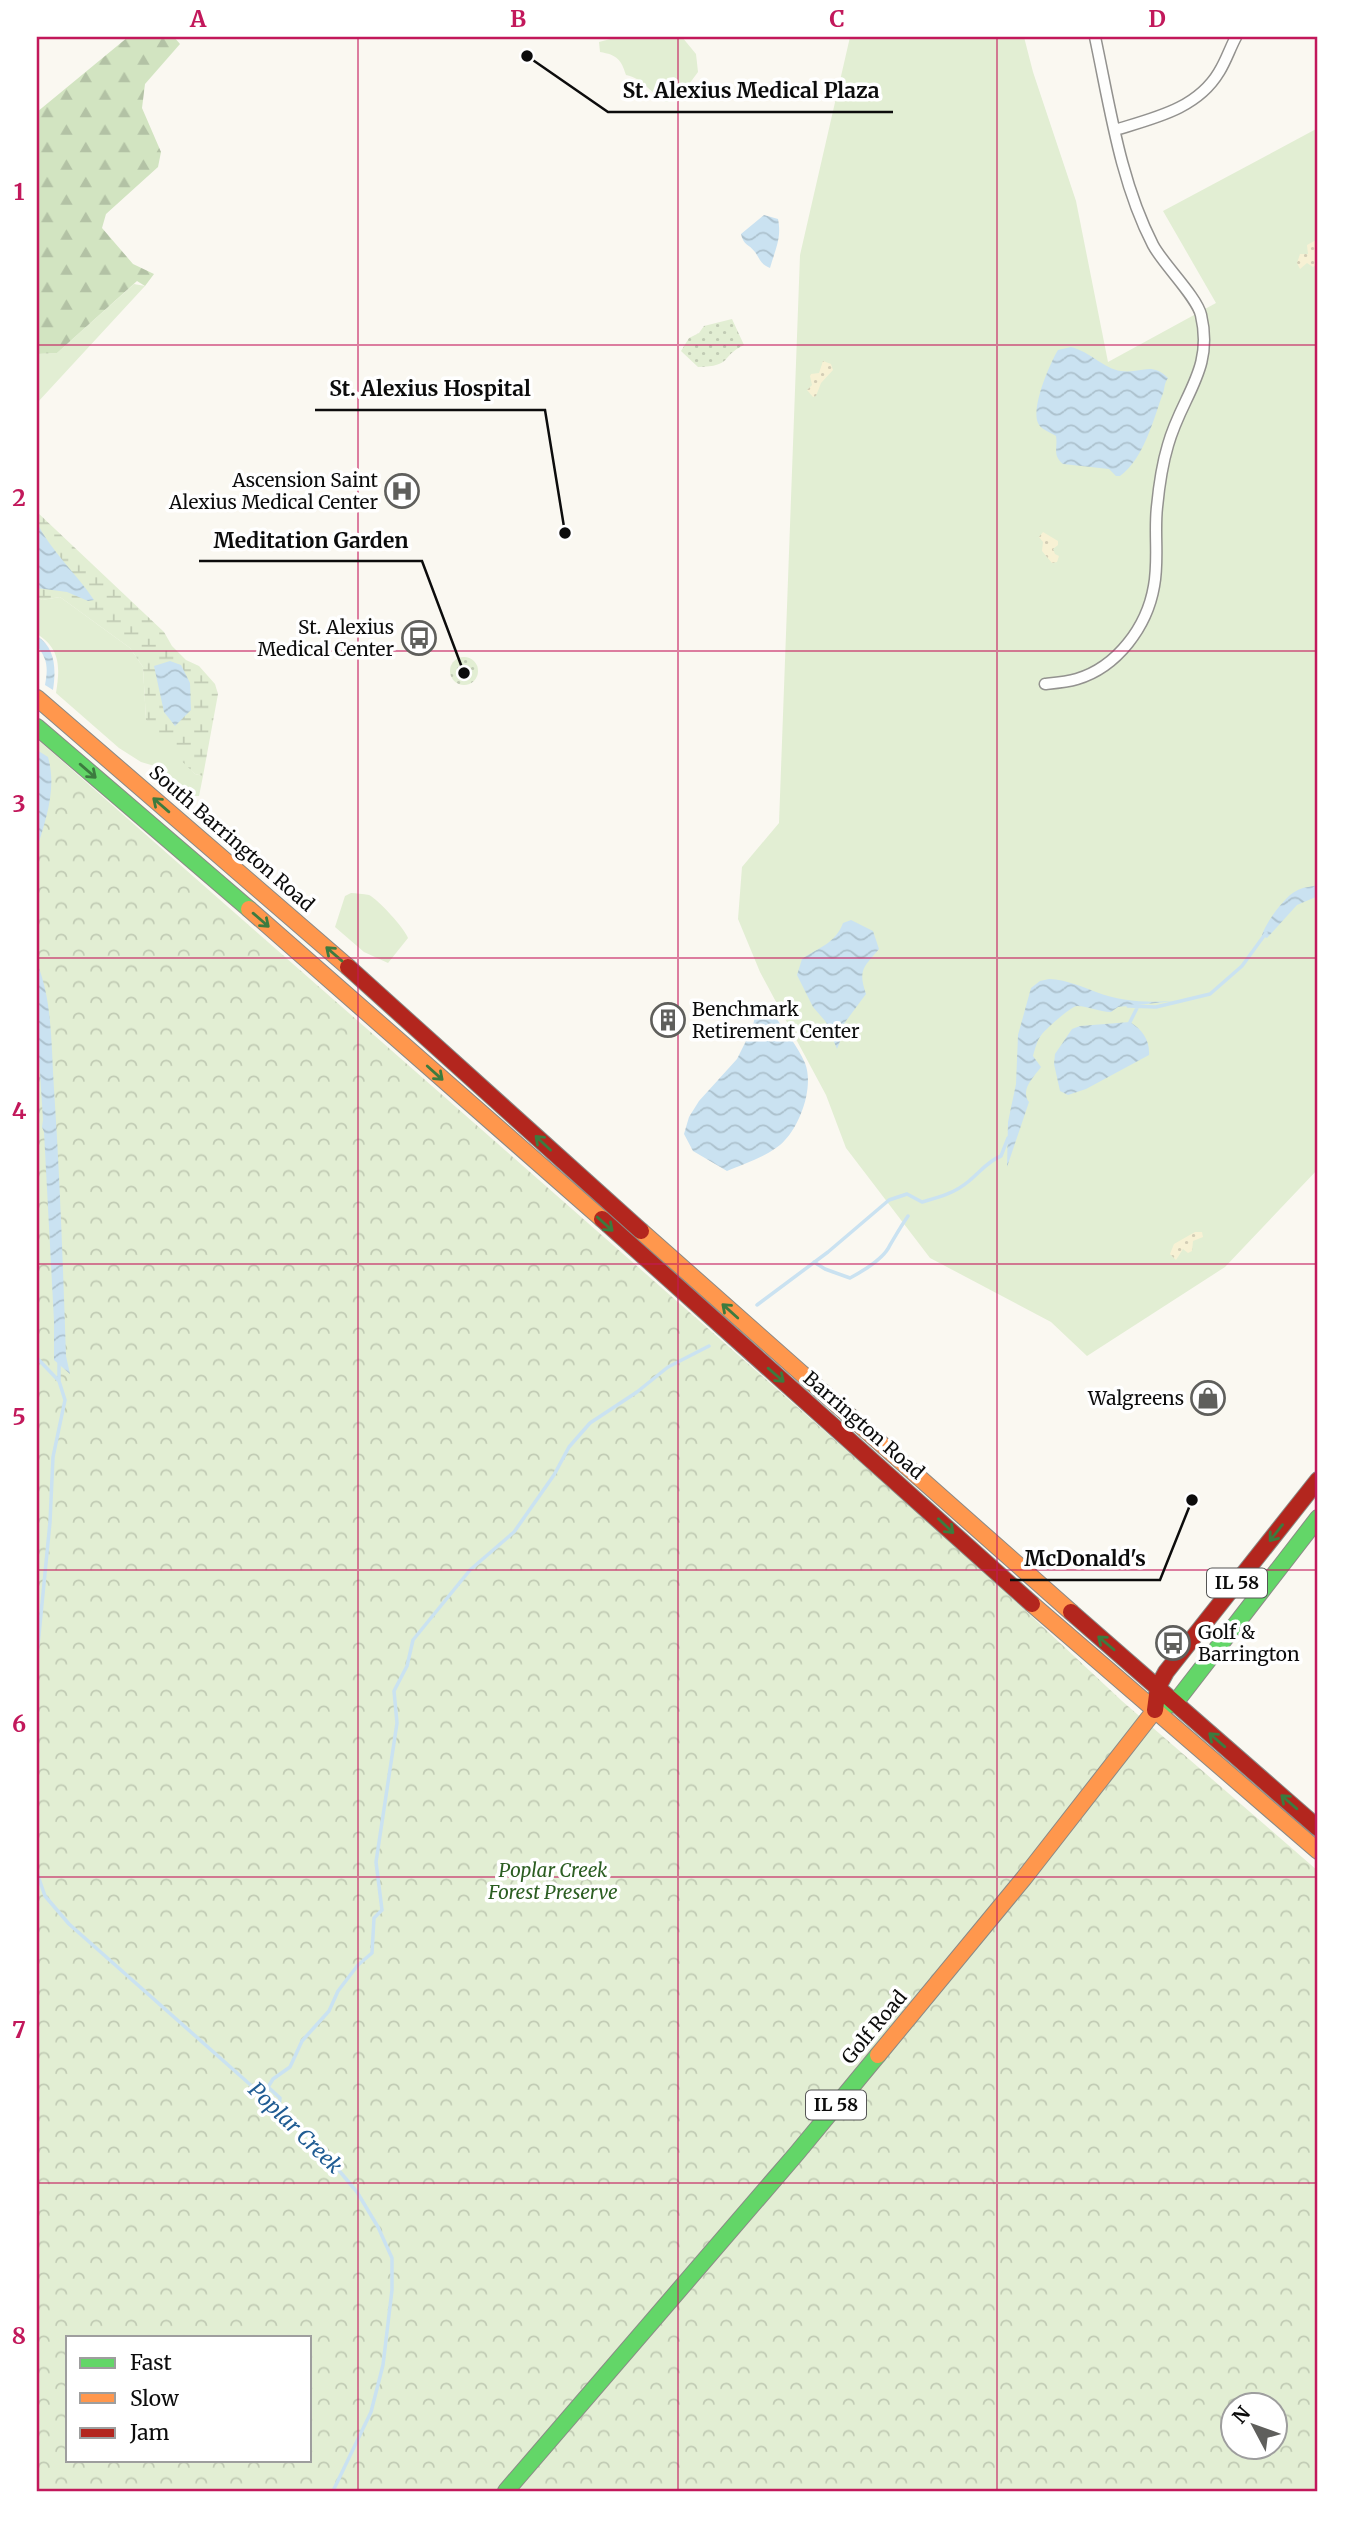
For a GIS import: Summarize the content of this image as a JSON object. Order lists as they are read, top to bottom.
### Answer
{
  "streets": {
    "main road": [
      "South Barrington Road",
      "Barrington Road",
      "IL 58",
      "Golf Road"
    ]
  },
  "crossings": [
    ["South Barrington Road", "Barrington Road"],
    ["Barrington Road", "IL 58"],
    ["Barrington Road", "Golf Road"],
    ["IL 58", "Golf Road"]
  ],
  "one_way": ["South Barrington Road"],
  "water": ["Poplar Creek"],
  "parks": ["Poplar Creek Forest Preserve"],
  "places": {
    "other": [
      "St. Alexius Medical Plaza",
      "St. Alexius Hospital",
      "Meditation Garden",
      "McDonald's"
    ],
    "hospital": ["Ascension Saint Alexius Medical Center"],
    "bus stop": ["St. Alexius Medical Center", "Golf & Barrington"],
    "building": ["Benchmark Retirement Center"],
    "shop": ["Walgreens"]
  },
  "legend": ["Fast", "Slow", "Jam"],
  "north": "top left",
  "grid": {
    "columns": [
      "A",
      "B",
      "C",
      "D"
    ],
    "rows": [
      "1",
      "2",
      "3",
      "4",
      "5",
      "6",
      "7",
      "8"
    ]
  }
}
